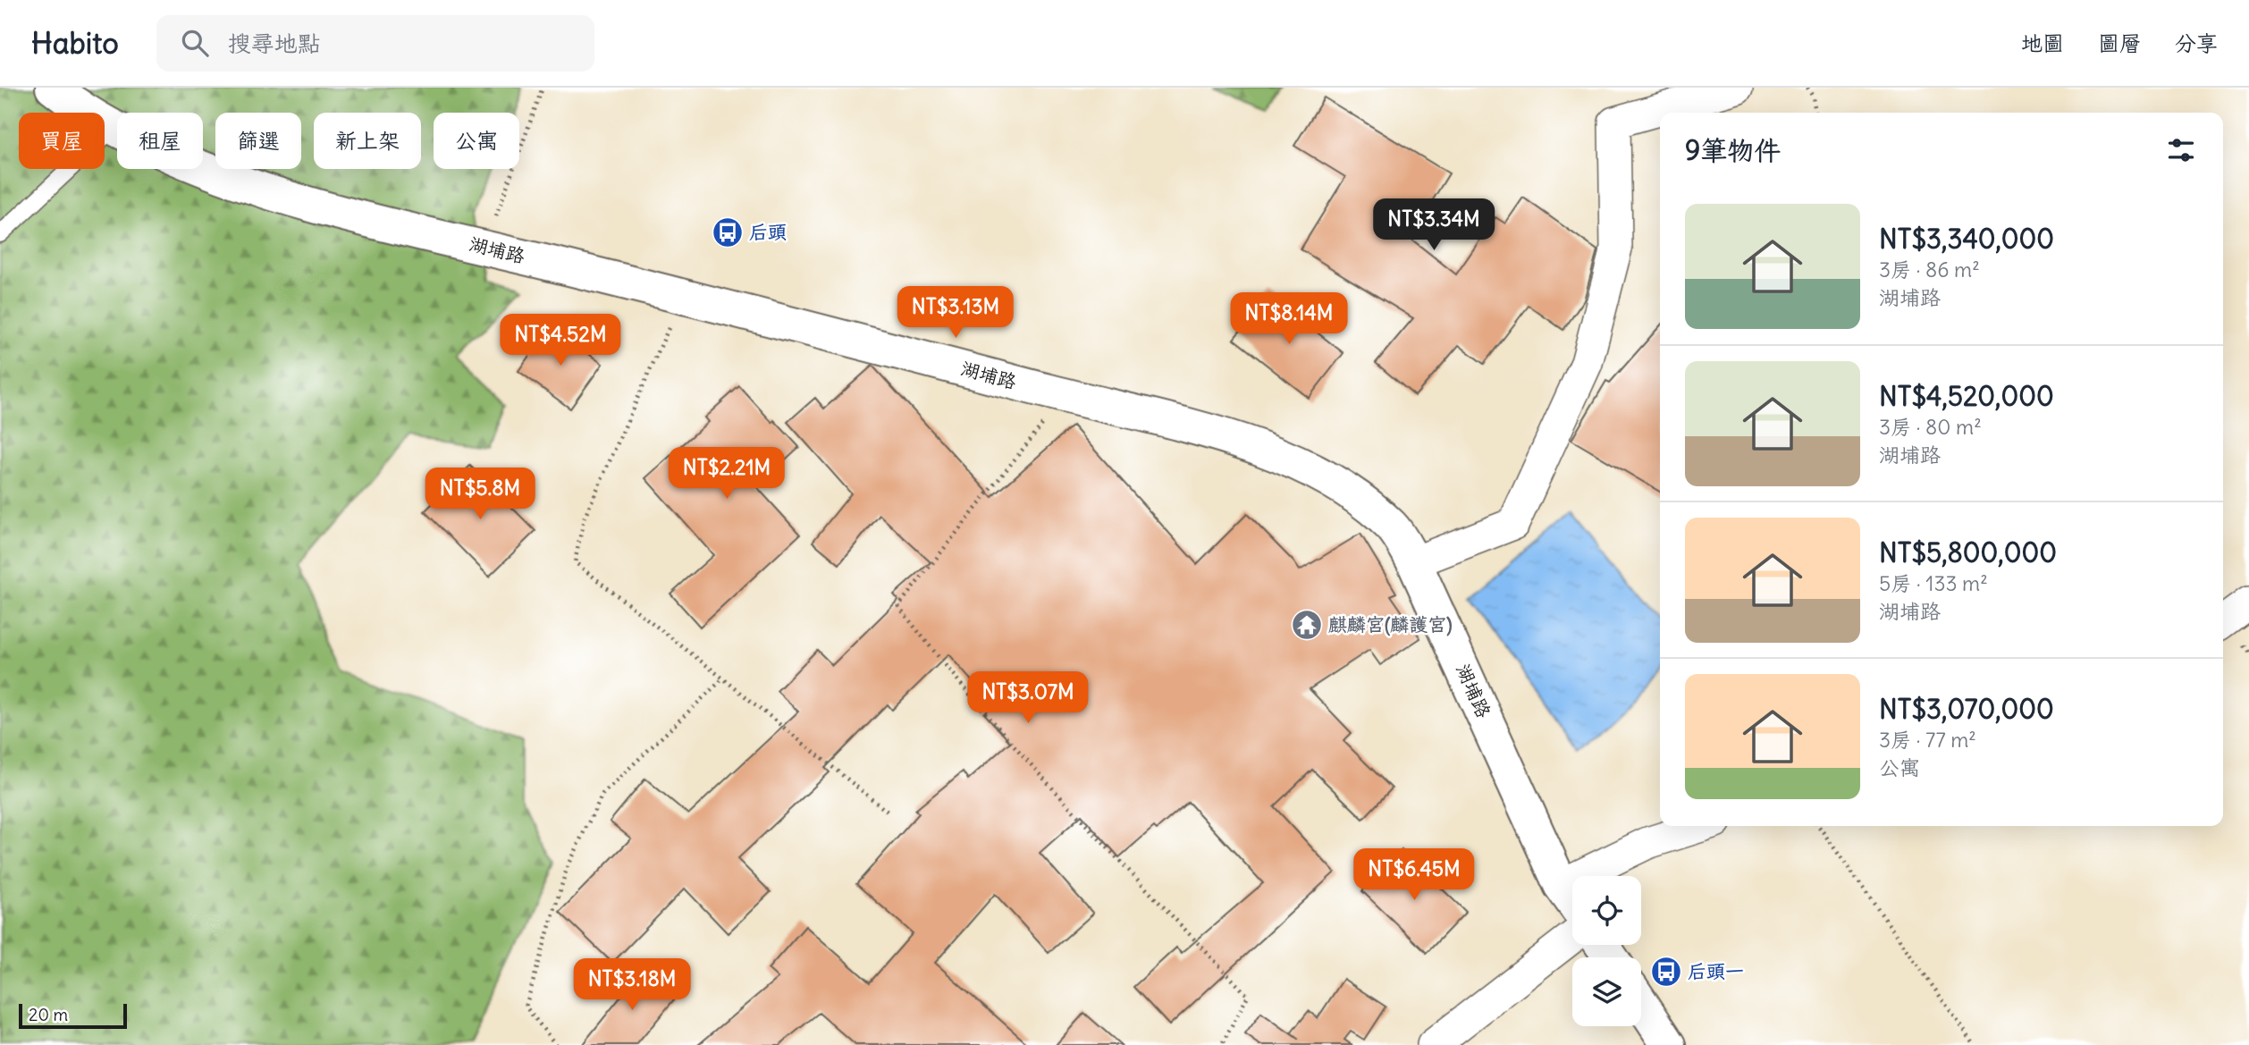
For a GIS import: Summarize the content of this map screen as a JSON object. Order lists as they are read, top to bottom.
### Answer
{
  "streets": {
    "main road": ["湖埔路"]
  },
  "places": {
    "bus stop": ["后頭", "后頭一"],
    "temple": ["麒麟宮(麟護宮)"]
  },
  "scale_bar": "20 m",
  "page": {
    "header": "Habito",
    "search": "搜尋地點",
    "nav": ["地圖", "圖層", "分享"],
    "chip": [
      "買屋",
      "租屋",
      "篩選",
      "新上架",
      "公寓"
    ],
    "heading": "9筆物件",
    "list": [
      {
        "name": "NT$3,340,000",
        "note": "3房 · 86 m² · 湖埔路"
      },
      {
        "name": "NT$4,520,000",
        "note": "3房 · 80 m² · 湖埔路"
      },
      {
        "name": "NT$5,800,000",
        "note": "5房 · 133 m² · 湖埔路"
      },
      {
        "name": "NT$3,070,000",
        "note": "3房 · 77 m² · 公寓"
      }
    ],
    "price": [
      "NT$3.34M",
      "NT$3.13M",
      "NT$8.14M",
      "NT$4.52M",
      "NT$2.21M",
      "NT$5.8M",
      "NT$3.07M",
      "NT$6.45M",
      "NT$3.18M"
    ],
    "scale": "20 m"
  }
}
